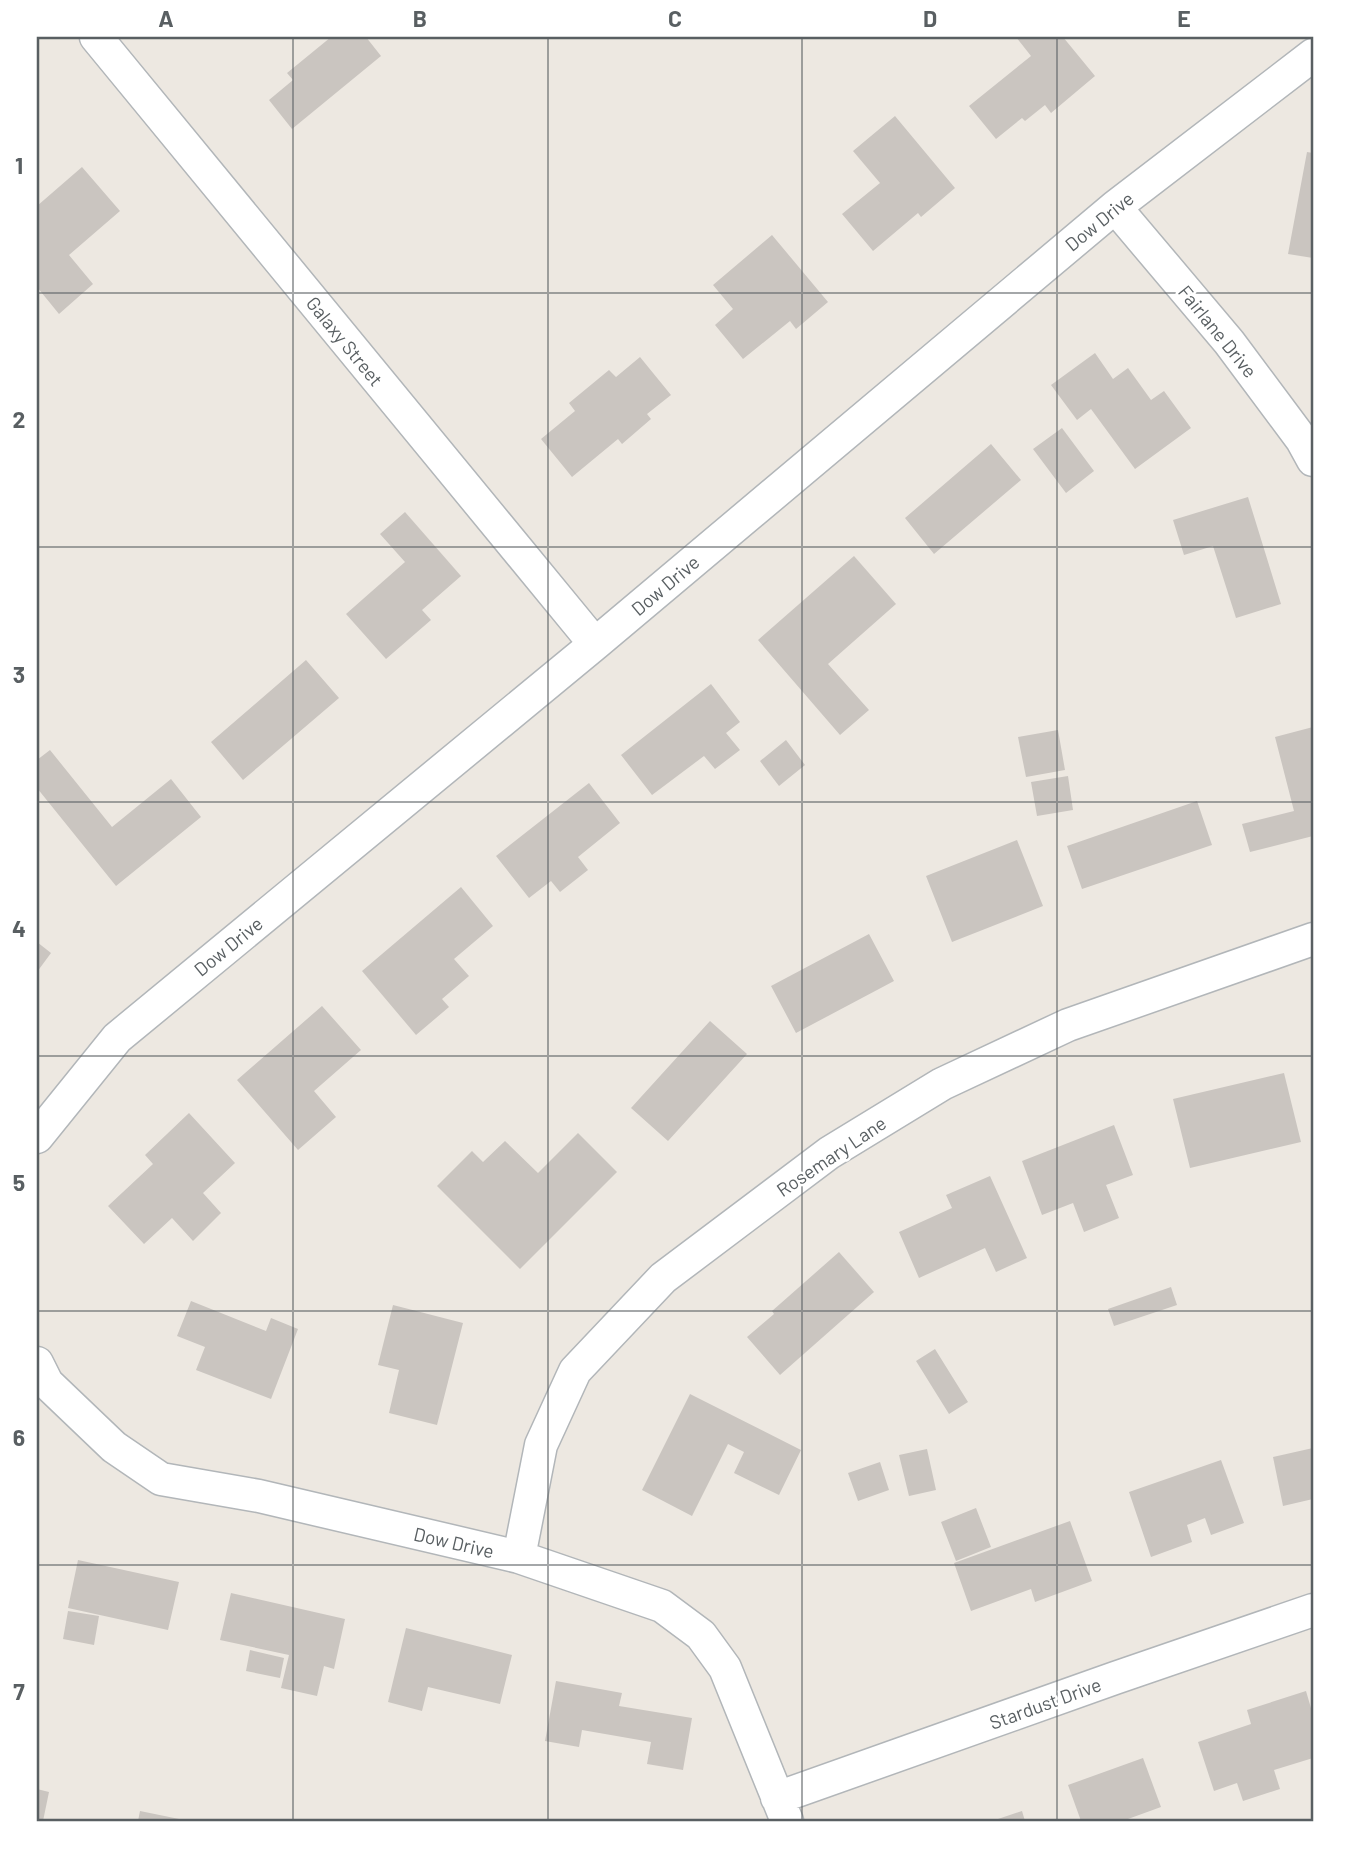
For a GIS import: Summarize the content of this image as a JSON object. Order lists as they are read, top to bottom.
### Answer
{
  "streets": {
    "street": [
      "Dow Drive",
      "Fairlane Drive",
      "Galaxy Street",
      "Rosemary Lane",
      "Stardust Drive"
    ]
  },
  "crossings": [
    ["Dow Drive", "Fairlane Drive"],
    ["Dow Drive", "Galaxy Street"],
    ["Dow Drive", "Rosemary Lane"],
    ["Dow Drive", "Stardust Drive"]
  ],
  "grid": {
    "columns": [
      "A",
      "B",
      "C",
      "D",
      "E"
    ],
    "rows": [
      "1",
      "2",
      "3",
      "4",
      "5",
      "6",
      "7"
    ]
  }
}
